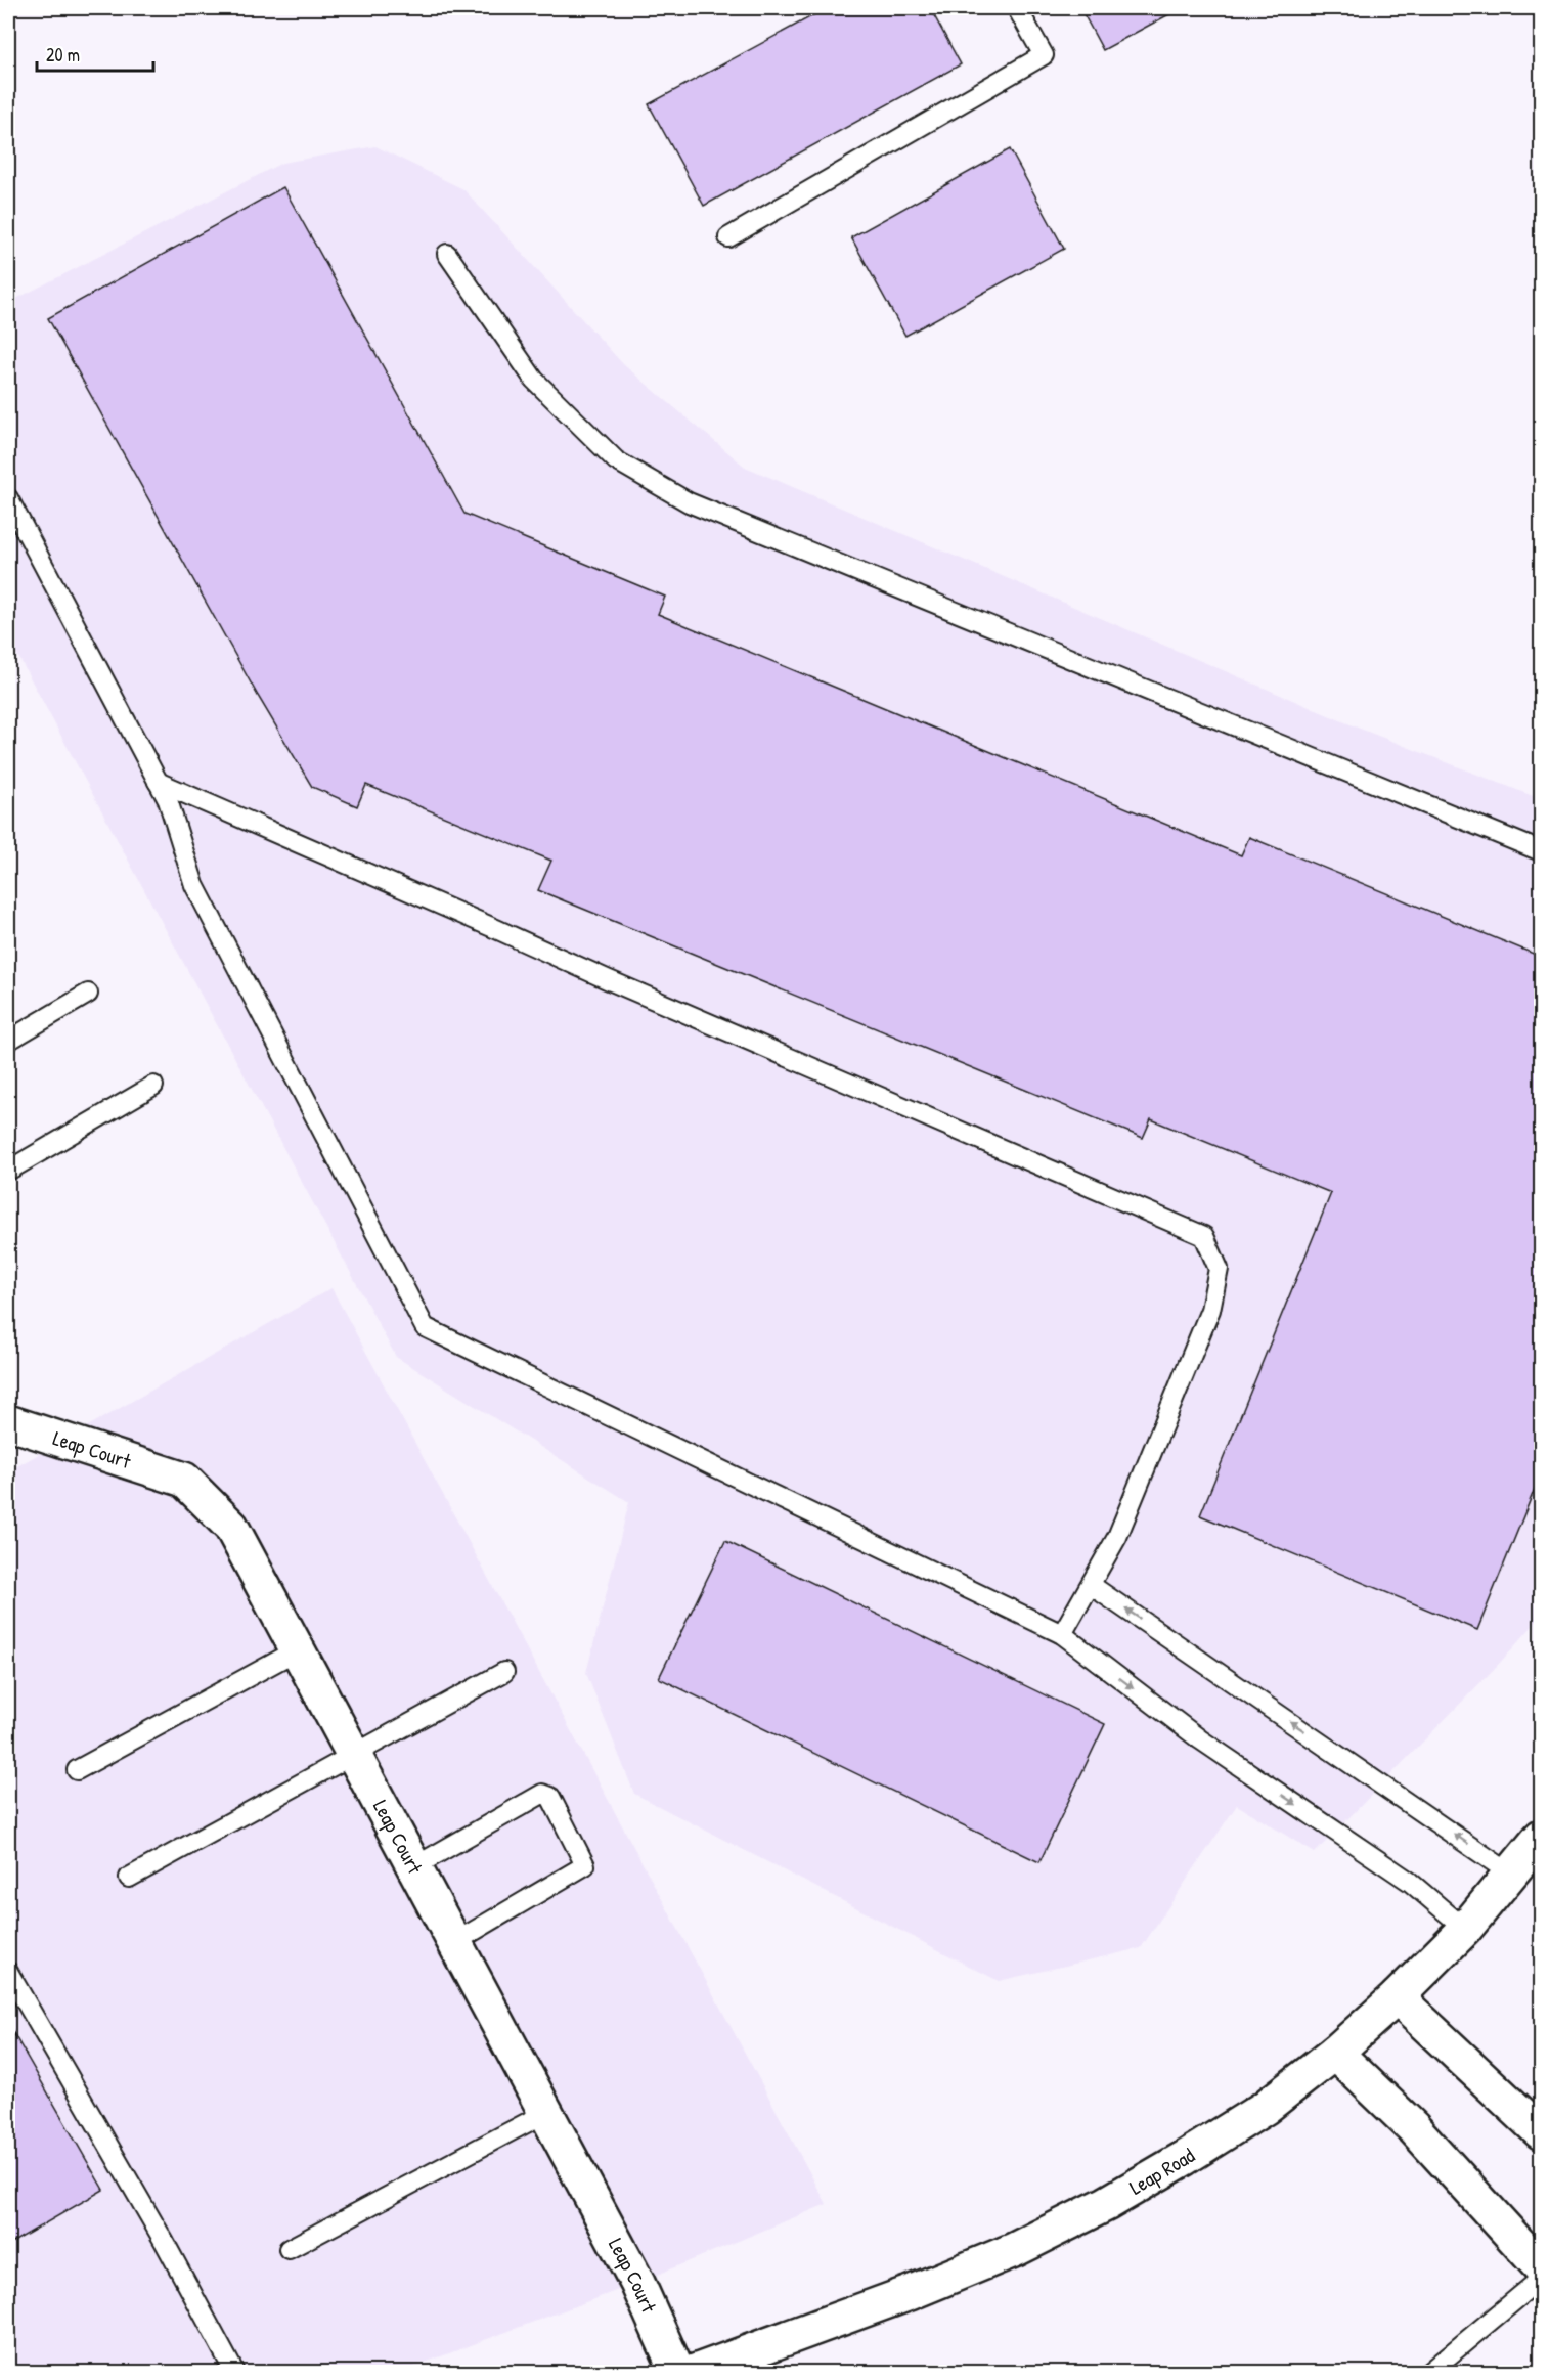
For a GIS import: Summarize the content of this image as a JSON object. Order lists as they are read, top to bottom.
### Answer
{
  "streets": {
    "street": ["Leap Court", "Leap Road"]
  },
  "scale_bar": "20 m"
}
